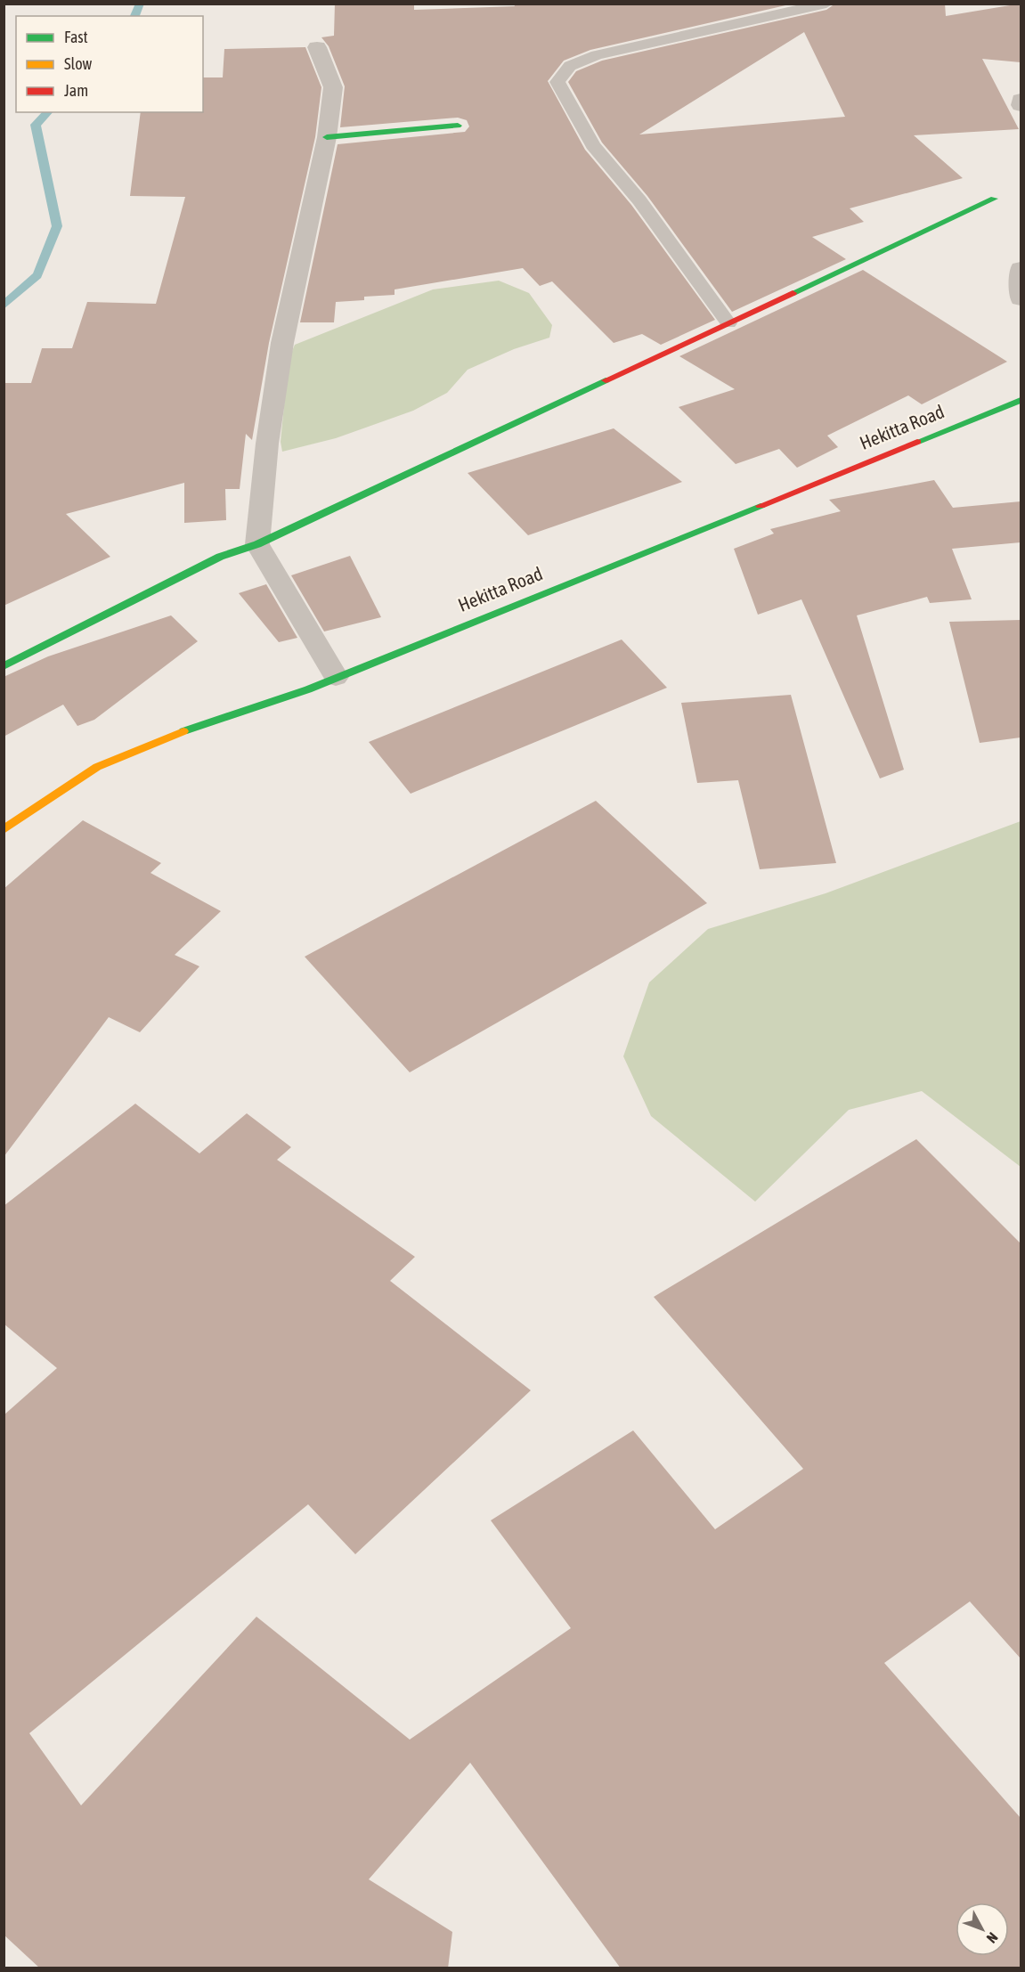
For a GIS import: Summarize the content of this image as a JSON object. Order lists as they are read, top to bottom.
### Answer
{
  "streets": {
    "street": ["Hekitta Road"]
  },
  "legend": ["Fast", "Slow", "Jam"],
  "north": "bottom right"
}
